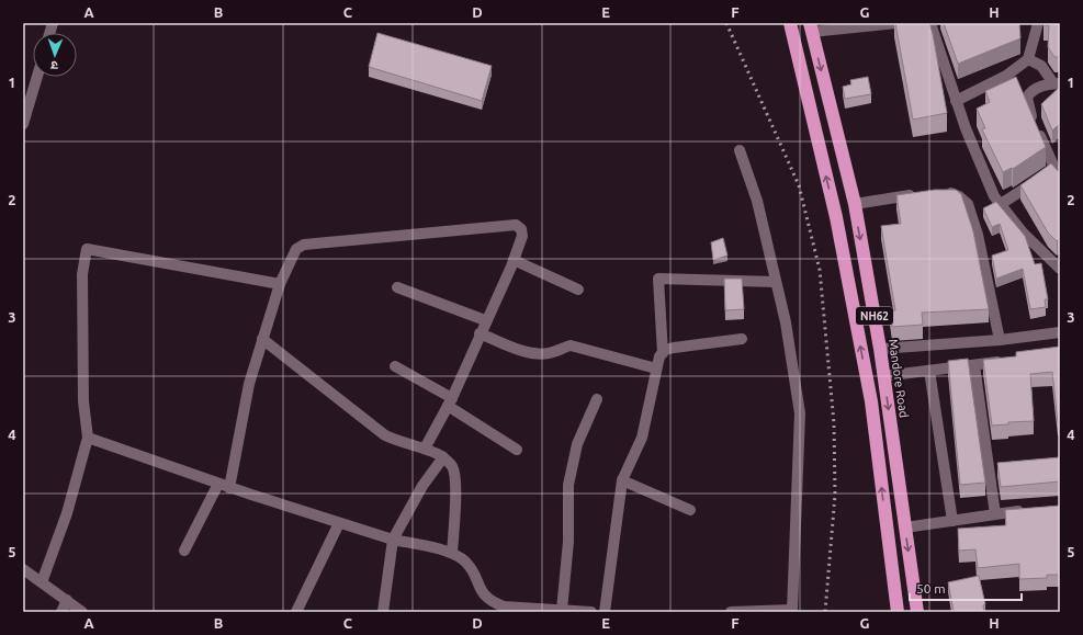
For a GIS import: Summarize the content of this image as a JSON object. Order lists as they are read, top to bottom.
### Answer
{
  "streets": {
    "highway": ["NH62", "Mandore Road"]
  },
  "scale_bar": "50 m",
  "north": "bottom",
  "grid": {
    "columns": [
      "A",
      "B",
      "C",
      "D",
      "E",
      "F",
      "G",
      "H"
    ],
    "rows": [
      "1",
      "2",
      "3",
      "4",
      "5"
    ]
  }
}
